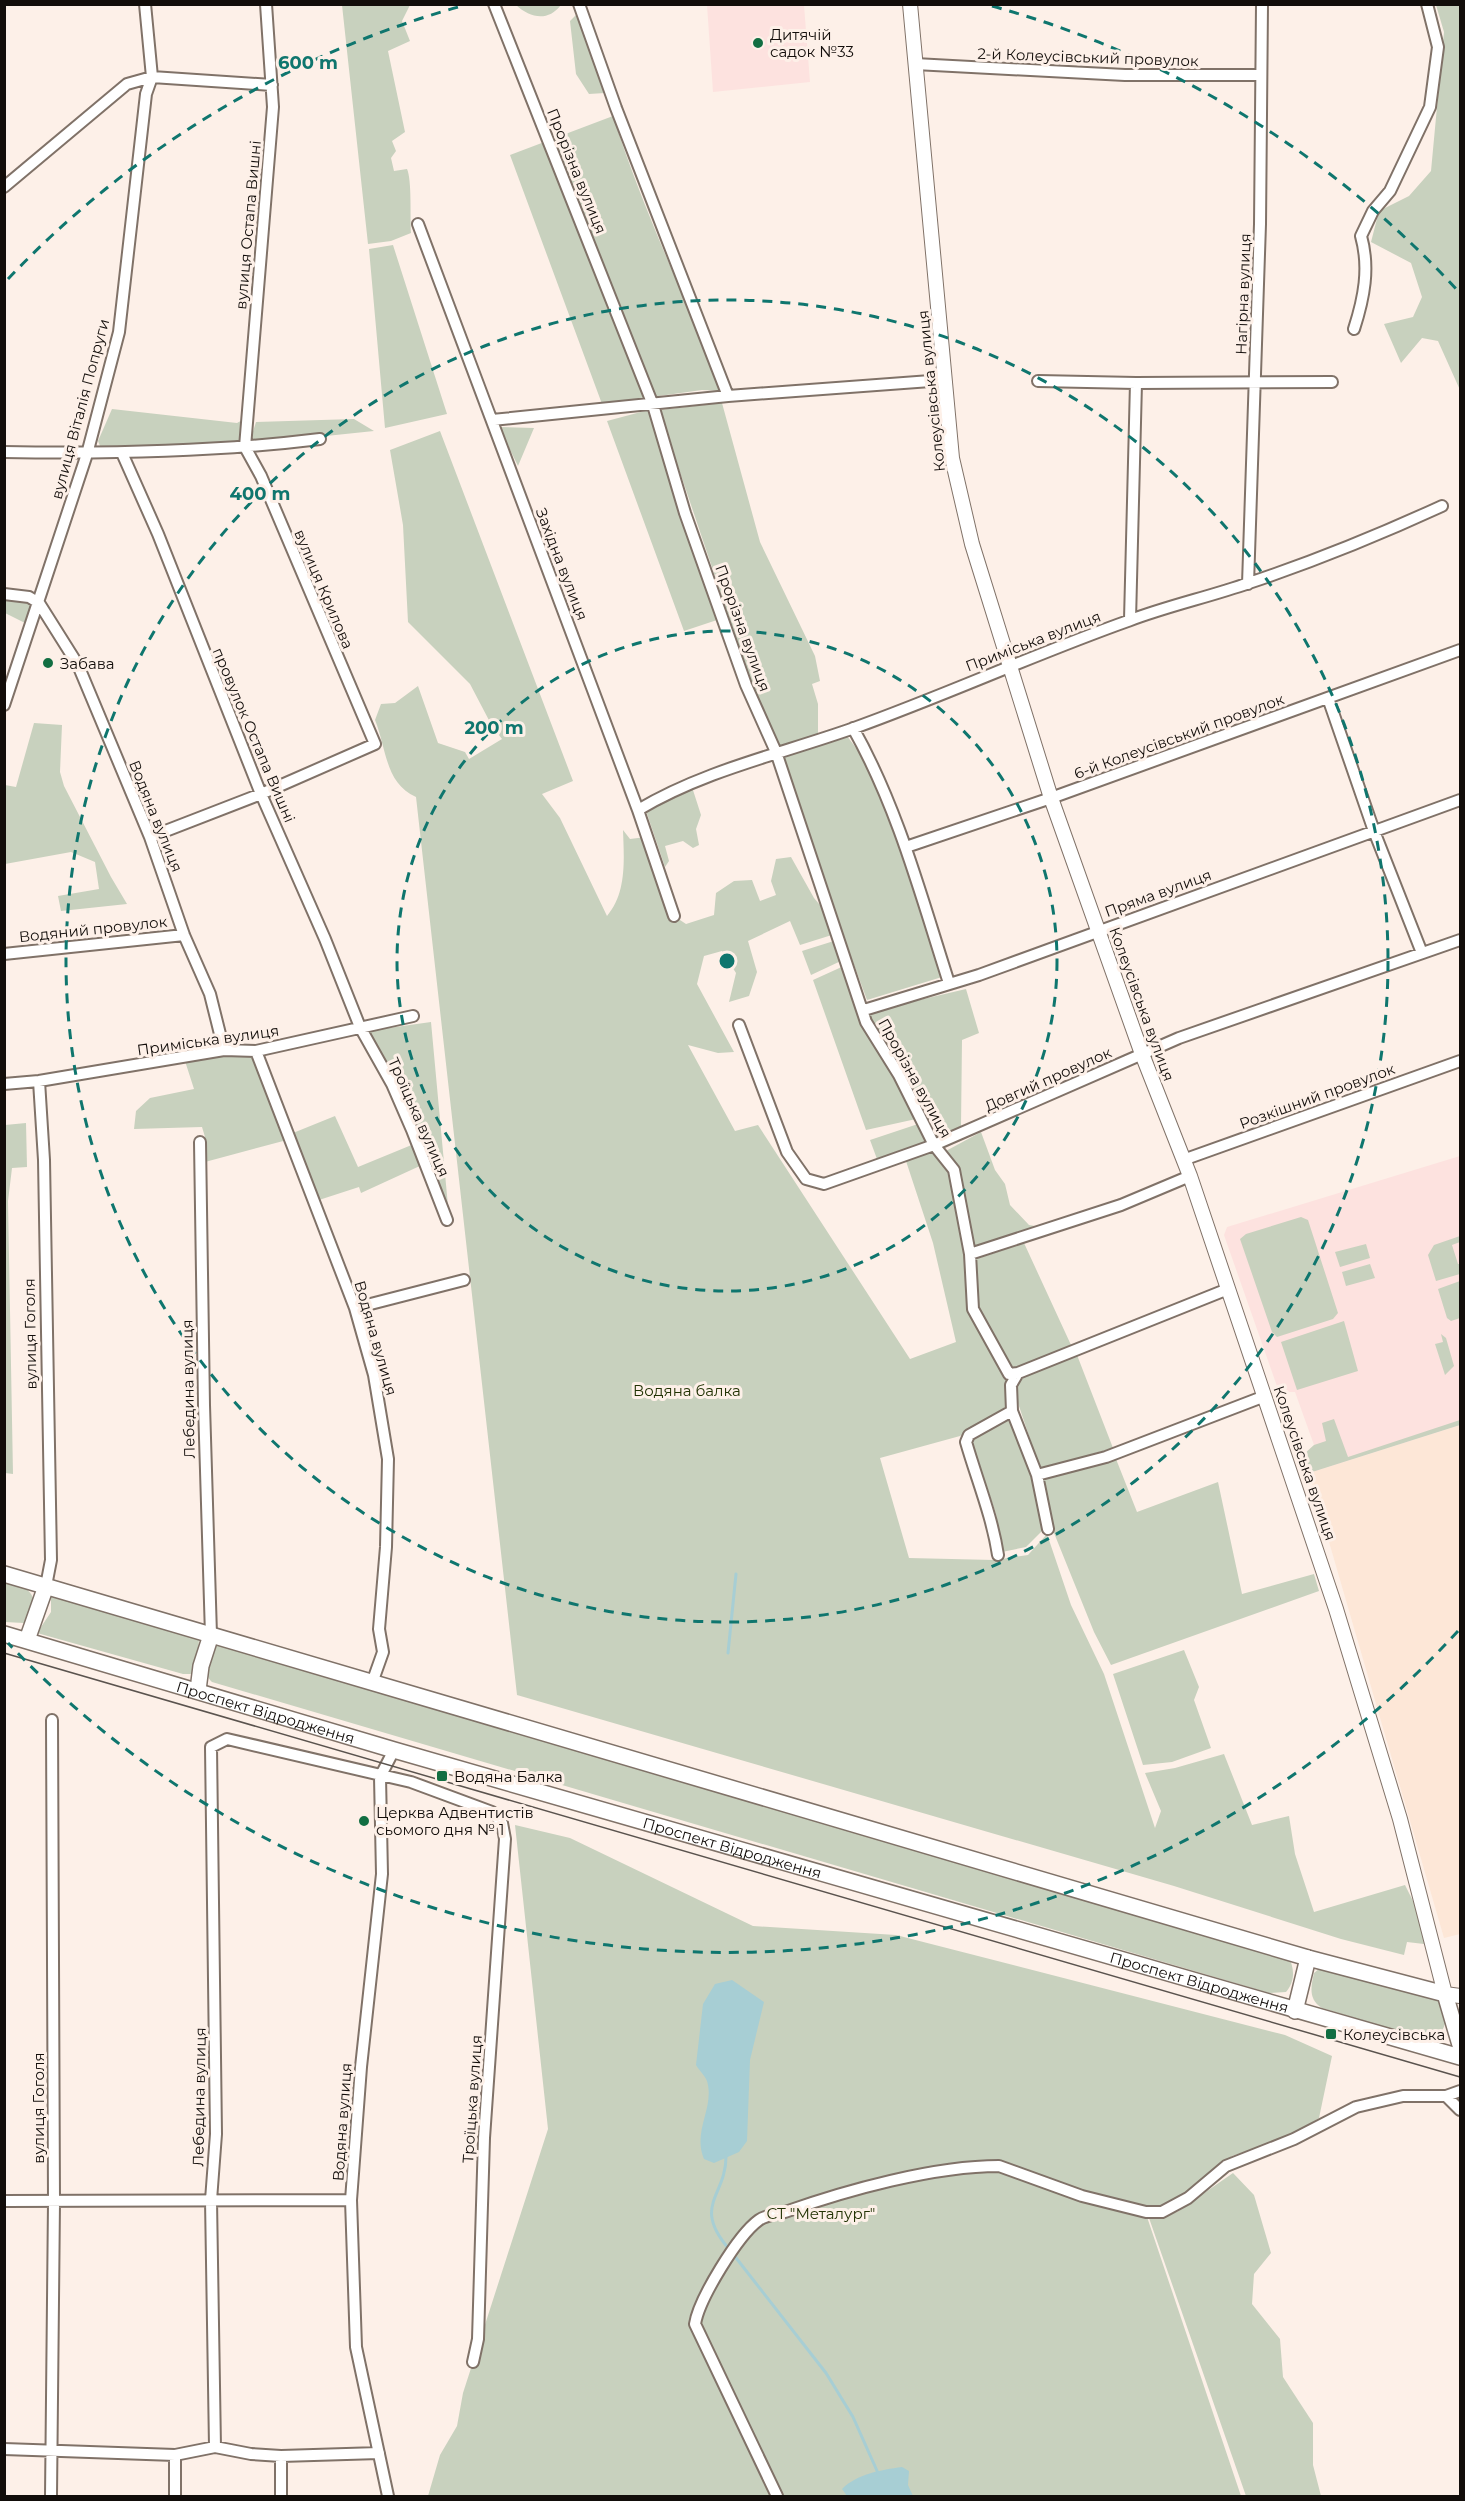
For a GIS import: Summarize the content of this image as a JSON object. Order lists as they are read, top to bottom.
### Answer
{
  "streets": {
    "main road": ["Проспект Відродження"],
    "street": [
      "2-й Колеусівський провулок",
      "Прорізна вулиця",
      "вулиця Остапа Вишні",
      "Нагірна вулиця",
      "Колеусівська вулиця",
      "вулиця Віталія Попруги",
      "Західна вулиця",
      "вулиця Крилова",
      "Приміська вулиця",
      "провулок Остапа Вишні",
      "6-й Колеусівський провулок",
      "Водяна вулиця",
      "Пряма вулиця",
      "Водяний провулок",
      "Довгий провулок",
      "Розкішний провулок",
      "Троїцька вулиця",
      "вулиця Гоголя",
      "Лебедина вулиця"
    ]
  },
  "crossings": [
    ["2-й Колеусівський провулок", "Нагірна вулиця"],
    ["2-й Колеусівський провулок", "Колеусівська вулиця"],
    ["Прорізна вулиця", "Приміська вулиця"],
    ["Прорізна вулиця", "Пряма вулиця"],
    ["Прорізна вулиця", "Довгий провулок"],
    ["вулиця Остапа Вишні", "вулиця Крилова"],
    ["Нагірна вулиця", "Приміська вулиця"],
    ["Колеусівська вулиця", "Приміська вулиця"],
    ["Колеусівська вулиця", "6-й Колеусівський провулок"],
    ["Колеусівська вулиця", "Пряма вулиця"],
    ["Колеусівська вулиця", "Довгий провулок"],
    ["Колеусівська вулиця", "Розкішний провулок"],
    ["вулиця Віталія Попруги", "Водяна вулиця"],
    ["Західна вулиця", "Приміська вулиця"],
    ["вулиця Крилова", "провулок Остапа Вишні"],
    ["Приміська вулиця", "провулок Остапа Вишні"],
    ["Приміська вулиця", "Водяна вулиця"],
    ["Приміська вулиця", "Троїцька вулиця"],
    ["Приміська вулиця", "вулиця Гоголя"],
    ["провулок Остапа Вишні", "Троїцька вулиця"],
    ["Водяна вулиця", "Водяний провулок"],
    ["Водяна вулиця", "Троїцька вулиця"],
    ["Водяна вулиця", "Лебедина вулиця"],
    ["Водяна вулиця", "Проспект Відродження"],
    ["Троїцька вулиця", "Лебедина вулиця"]
  ],
  "parks": ["Водяна балка", "СТ \"Металург\""],
  "places": {
    "other": ["Дитячій садок №33", "Забава", "Церква Адвентистів сьомого дня № 1"],
    "transit": ["Водяна Балка", "Колеусівська"]
  },
  "rings": ["600 m", "400 m", "200 m"]
}
